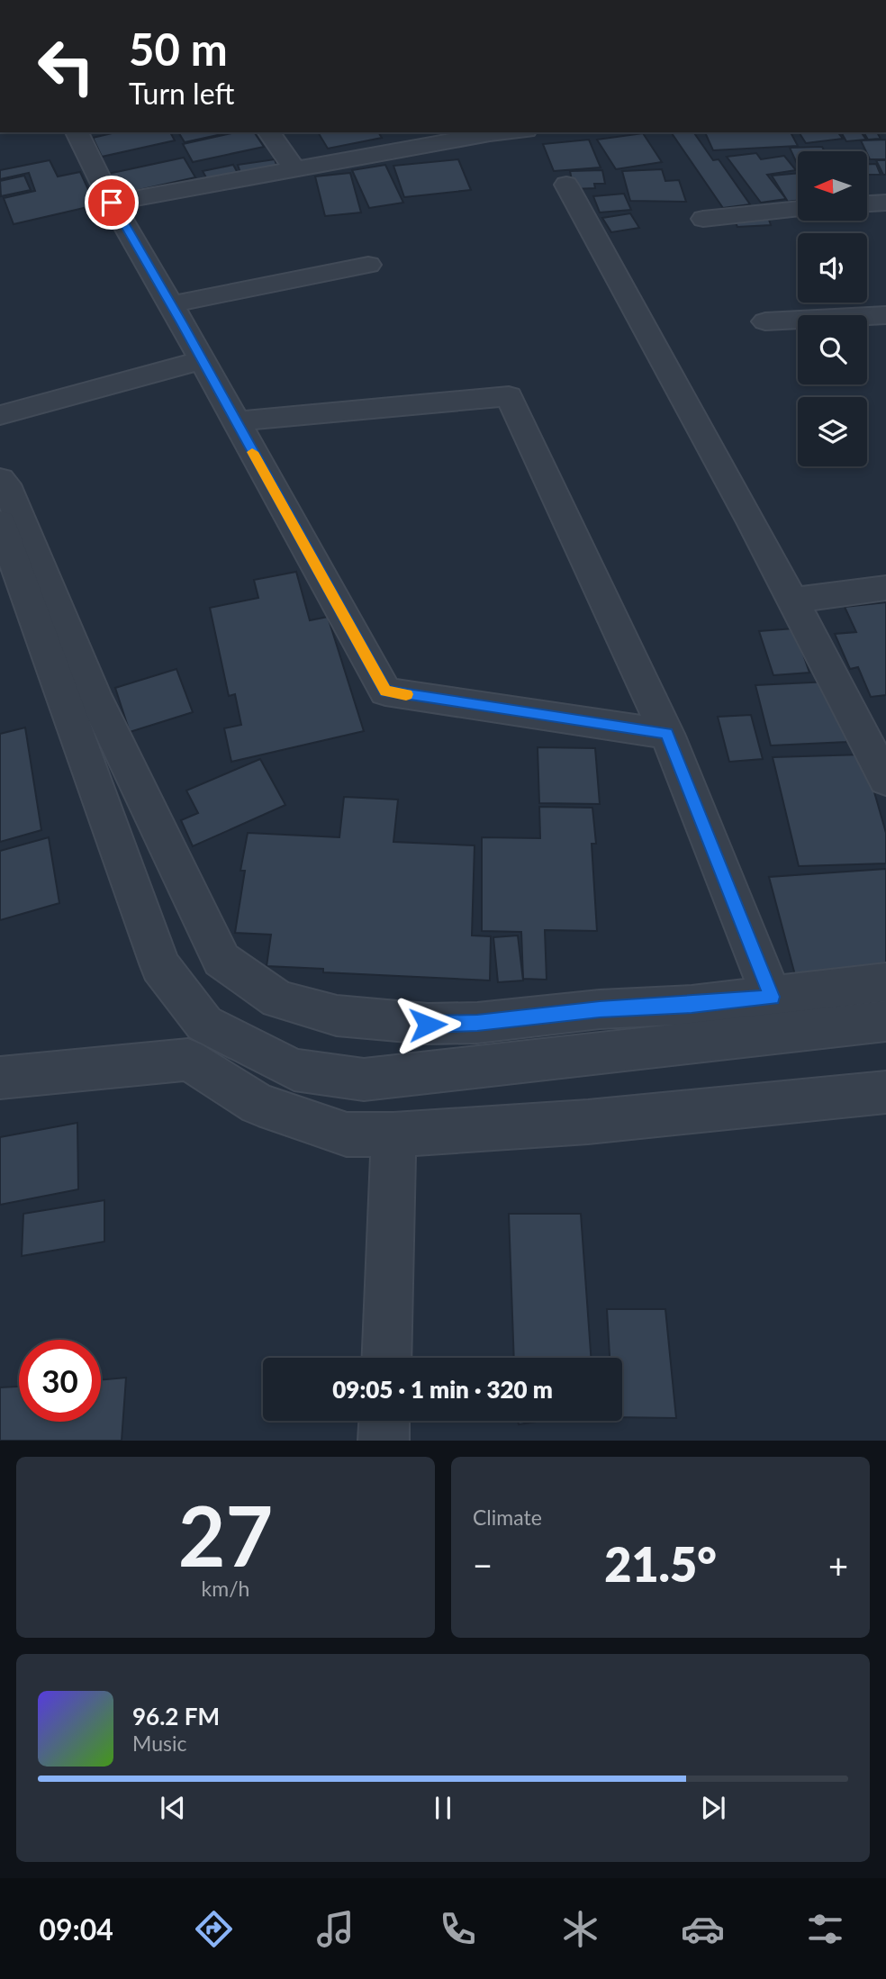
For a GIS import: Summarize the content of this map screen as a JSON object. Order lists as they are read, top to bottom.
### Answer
{
  "north": "left",
  "page": {
    "turn": ["50 m", "Turn left"],
    "limit": "30",
    "trip": "09:05 · 1 min · 320 m",
    "tile": [
      ["27", "km/h"],
      "Climate"
    ],
    "heat": ["−", "21.5°", "+"],
    "song": ["96.2 FM", "Music"],
    "tabs": "09:04"
  }
}
